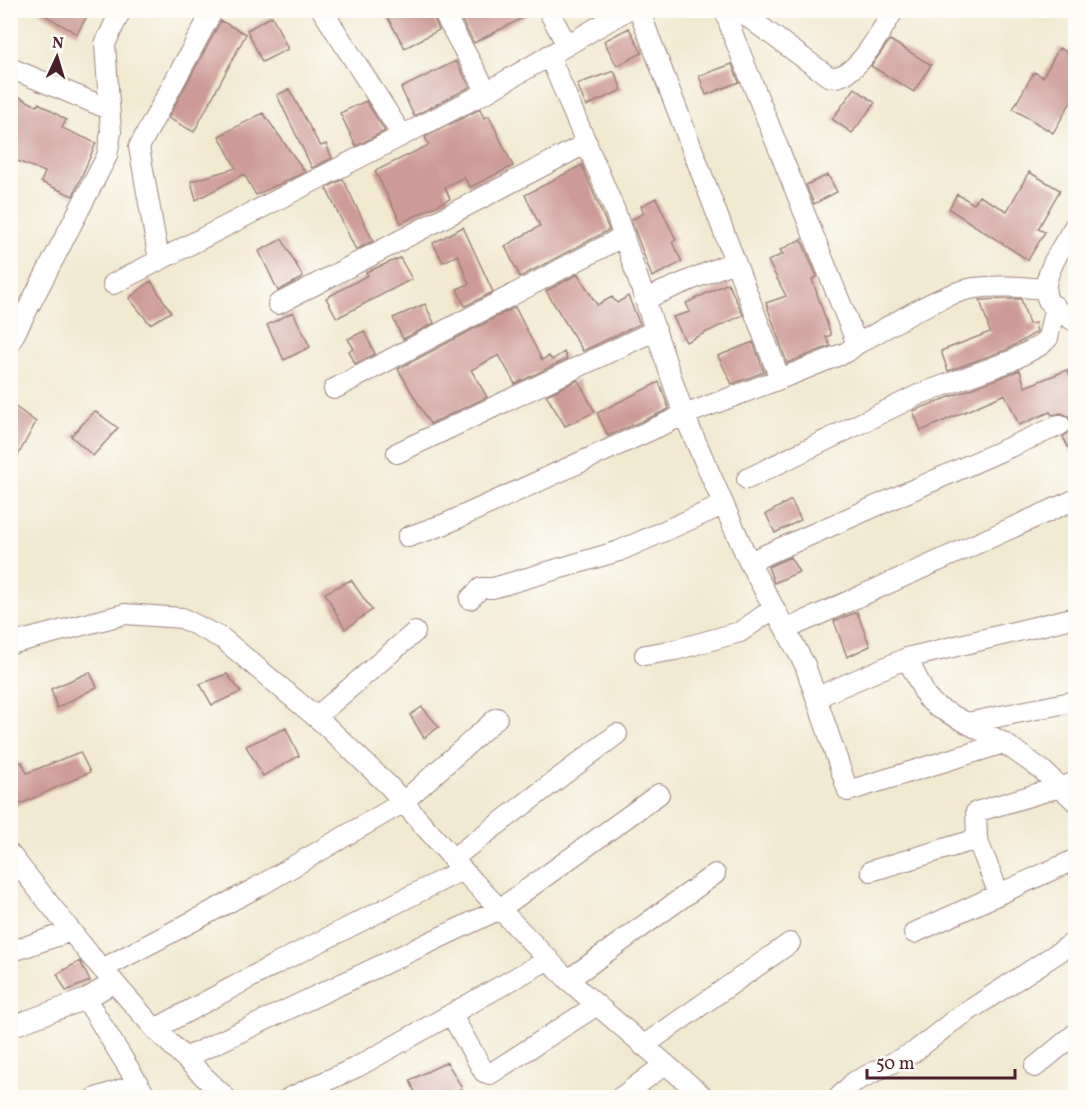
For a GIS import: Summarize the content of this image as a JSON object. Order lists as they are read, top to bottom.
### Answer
{
  "scale_bar": "50 m",
  "north": "top"
}
